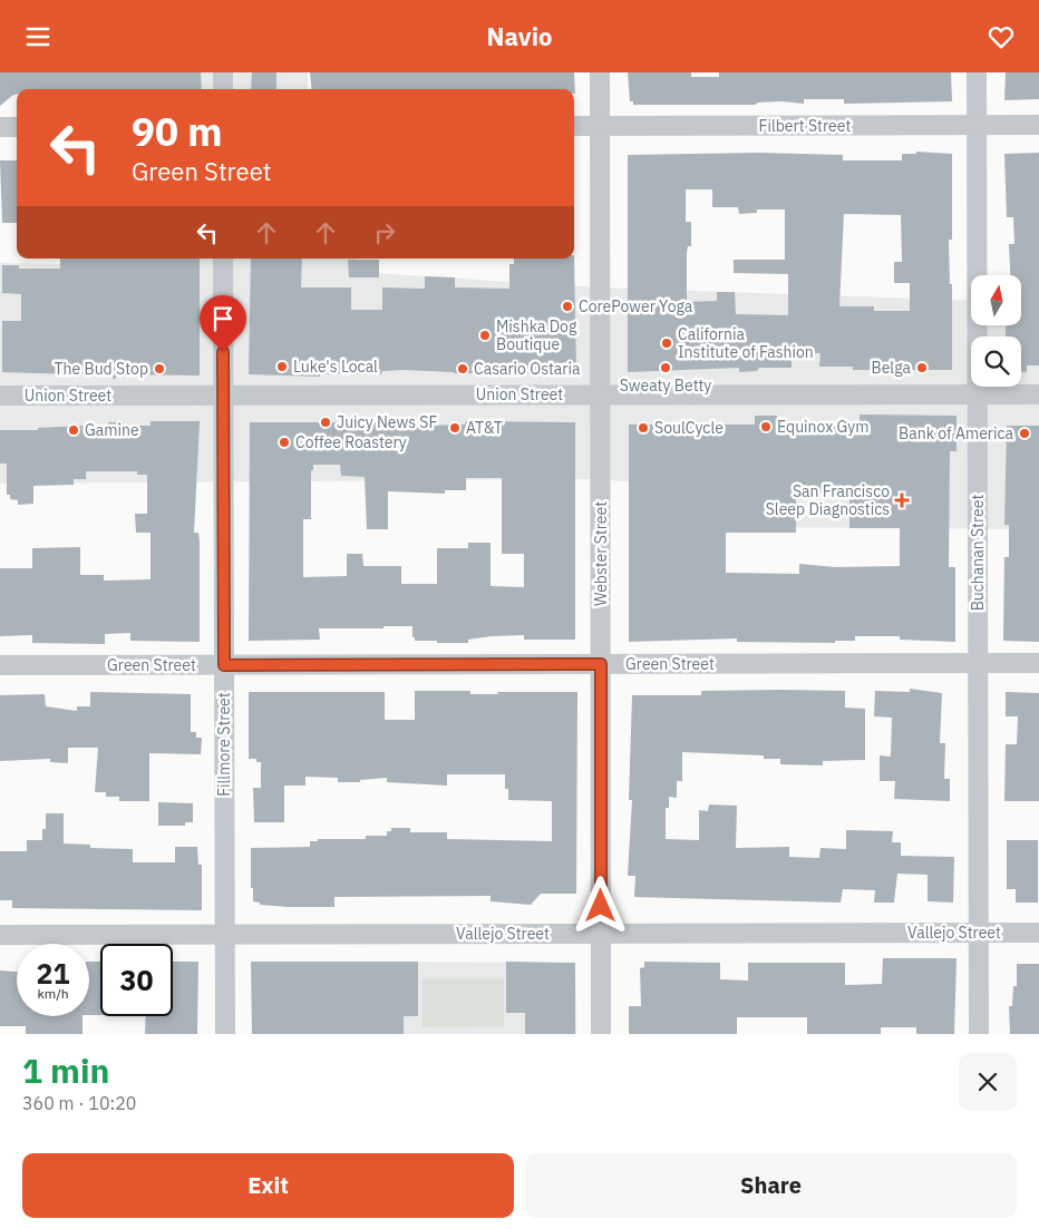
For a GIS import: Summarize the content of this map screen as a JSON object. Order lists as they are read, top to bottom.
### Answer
{
  "streets": {
    "street": [
      "Filbert Street",
      "Union Street",
      "Buchanan Street",
      "Webster Street",
      "Green Street",
      "Fillmore Street",
      "Vallejo Street"
    ]
  },
  "crossings": [
    ["Filbert Street", "Buchanan Street"],
    ["Filbert Street", "Webster Street"],
    ["Union Street", "Buchanan Street"],
    ["Union Street", "Webster Street"],
    ["Union Street", "Fillmore Street"],
    ["Buchanan Street", "Green Street"],
    ["Buchanan Street", "Vallejo Street"],
    ["Webster Street", "Green Street"],
    ["Webster Street", "Vallejo Street"],
    ["Green Street", "Fillmore Street"],
    ["Fillmore Street", "Vallejo Street"]
  ],
  "places": {
    "other": [
      "CorePower Yoga",
      "Mishka Dog Boutique",
      "California Institute of Fashion",
      "Luke's Local",
      "Sweaty Betty",
      "Belga",
      "The Bud Stop",
      "Casario Ostaria",
      "Juicy News SF",
      "Equinox Gym",
      "AT&T",
      "SoulCycle",
      "Gamine",
      "Bank of America",
      "Coffee Roastery"
    ],
    "health": ["San Francisco Sleep Diagnostics"]
  },
  "north": "top",
  "page": {
    "header": "Navio",
    "turn": ["90 m", "Green Street"],
    "speed": "21 km/h",
    "limit": "30",
    "heading": ["1 min", "360 m · 10:20"],
    "buttons": ["Exit", "Share"]
  }
}
